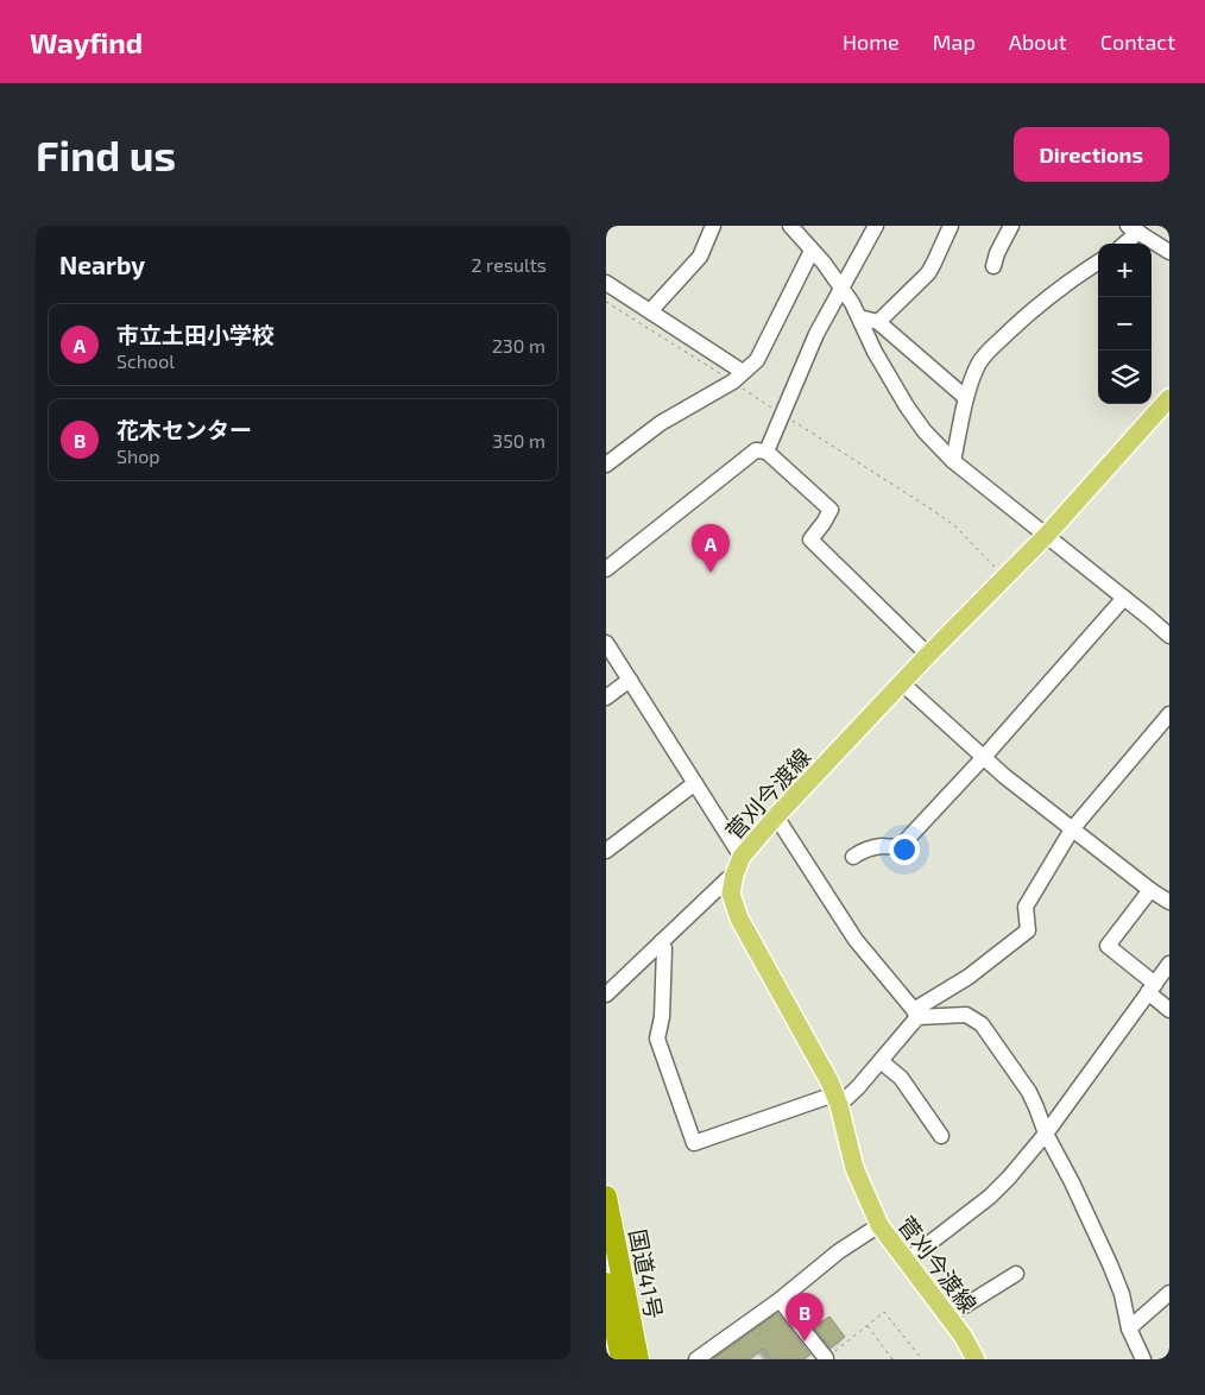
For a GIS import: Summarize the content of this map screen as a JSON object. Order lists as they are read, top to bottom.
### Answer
{
  "streets": {
    "highway": ["国道41号"],
    "main road": ["菅刈今渡線"]
  },
  "page": {
    "header": "Wayfind",
    "nav": [
      "Home",
      "Map",
      "About",
      "Contact"
    ],
    "buttons": "Directions",
    "title": "Find us",
    "heading": ["Nearby", "2 results"],
    "map_buttons": ["+", "−"],
    "list": [
      {
        "mark": "A",
        "name": "市立土田小学校",
        "note": "School",
        "value": "230 m"
      },
      {
        "mark": "B",
        "name": "花木センター",
        "note": "Shop",
        "value": "350 m"
      }
    ],
    "pins": ["A", "B"]
  }
}
